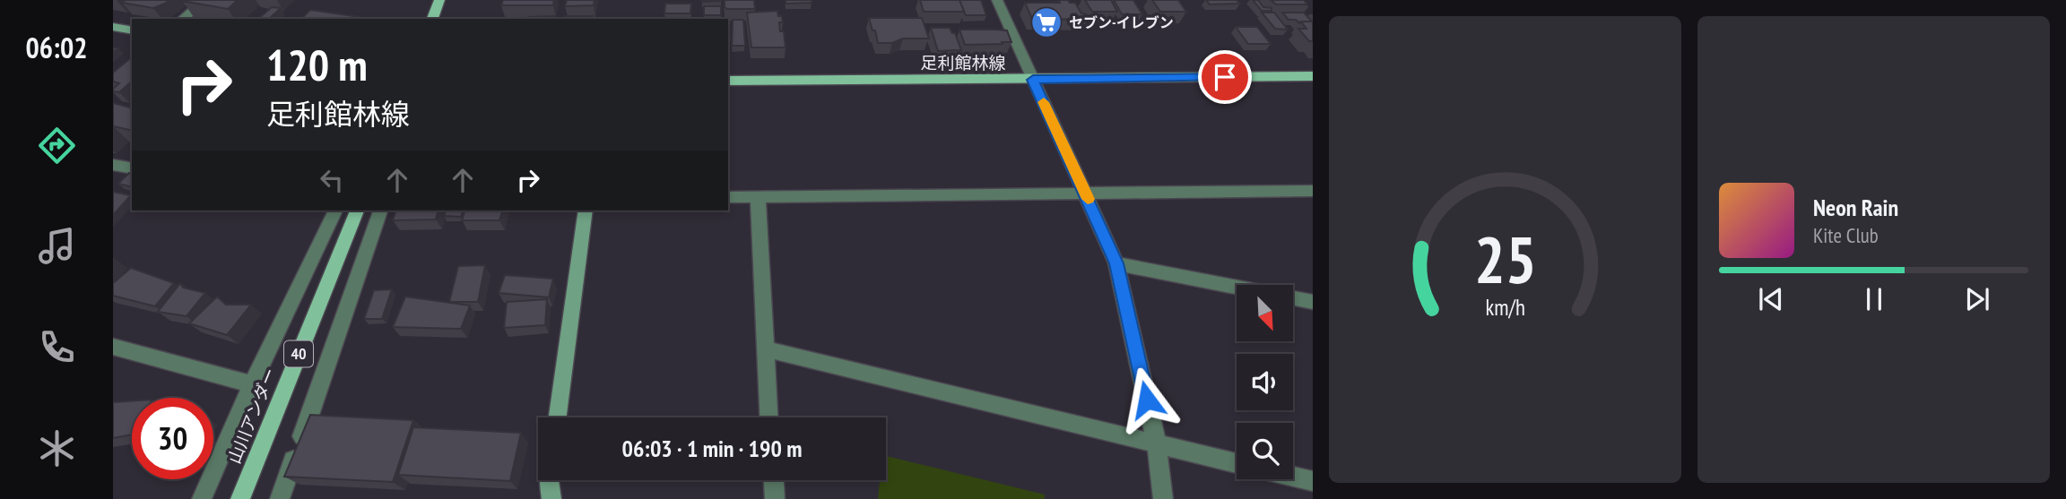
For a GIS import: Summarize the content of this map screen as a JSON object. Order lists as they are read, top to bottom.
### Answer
{
  "streets": {
    "main road": ["足利館林線", "40", "山川アンダー"]
  },
  "places": {
    "supermarket": ["セブン-イレブン"]
  },
  "north": "bottom right",
  "page": {
    "tabs": "06:02",
    "turn": ["120 m", "足利館林線"],
    "song": ["Neon Rain", "Kite Club"],
    "limit": "30",
    "trip": "06:03 · 1 min · 190 m",
    "gauge": ["25", "km/h"]
  }
}
